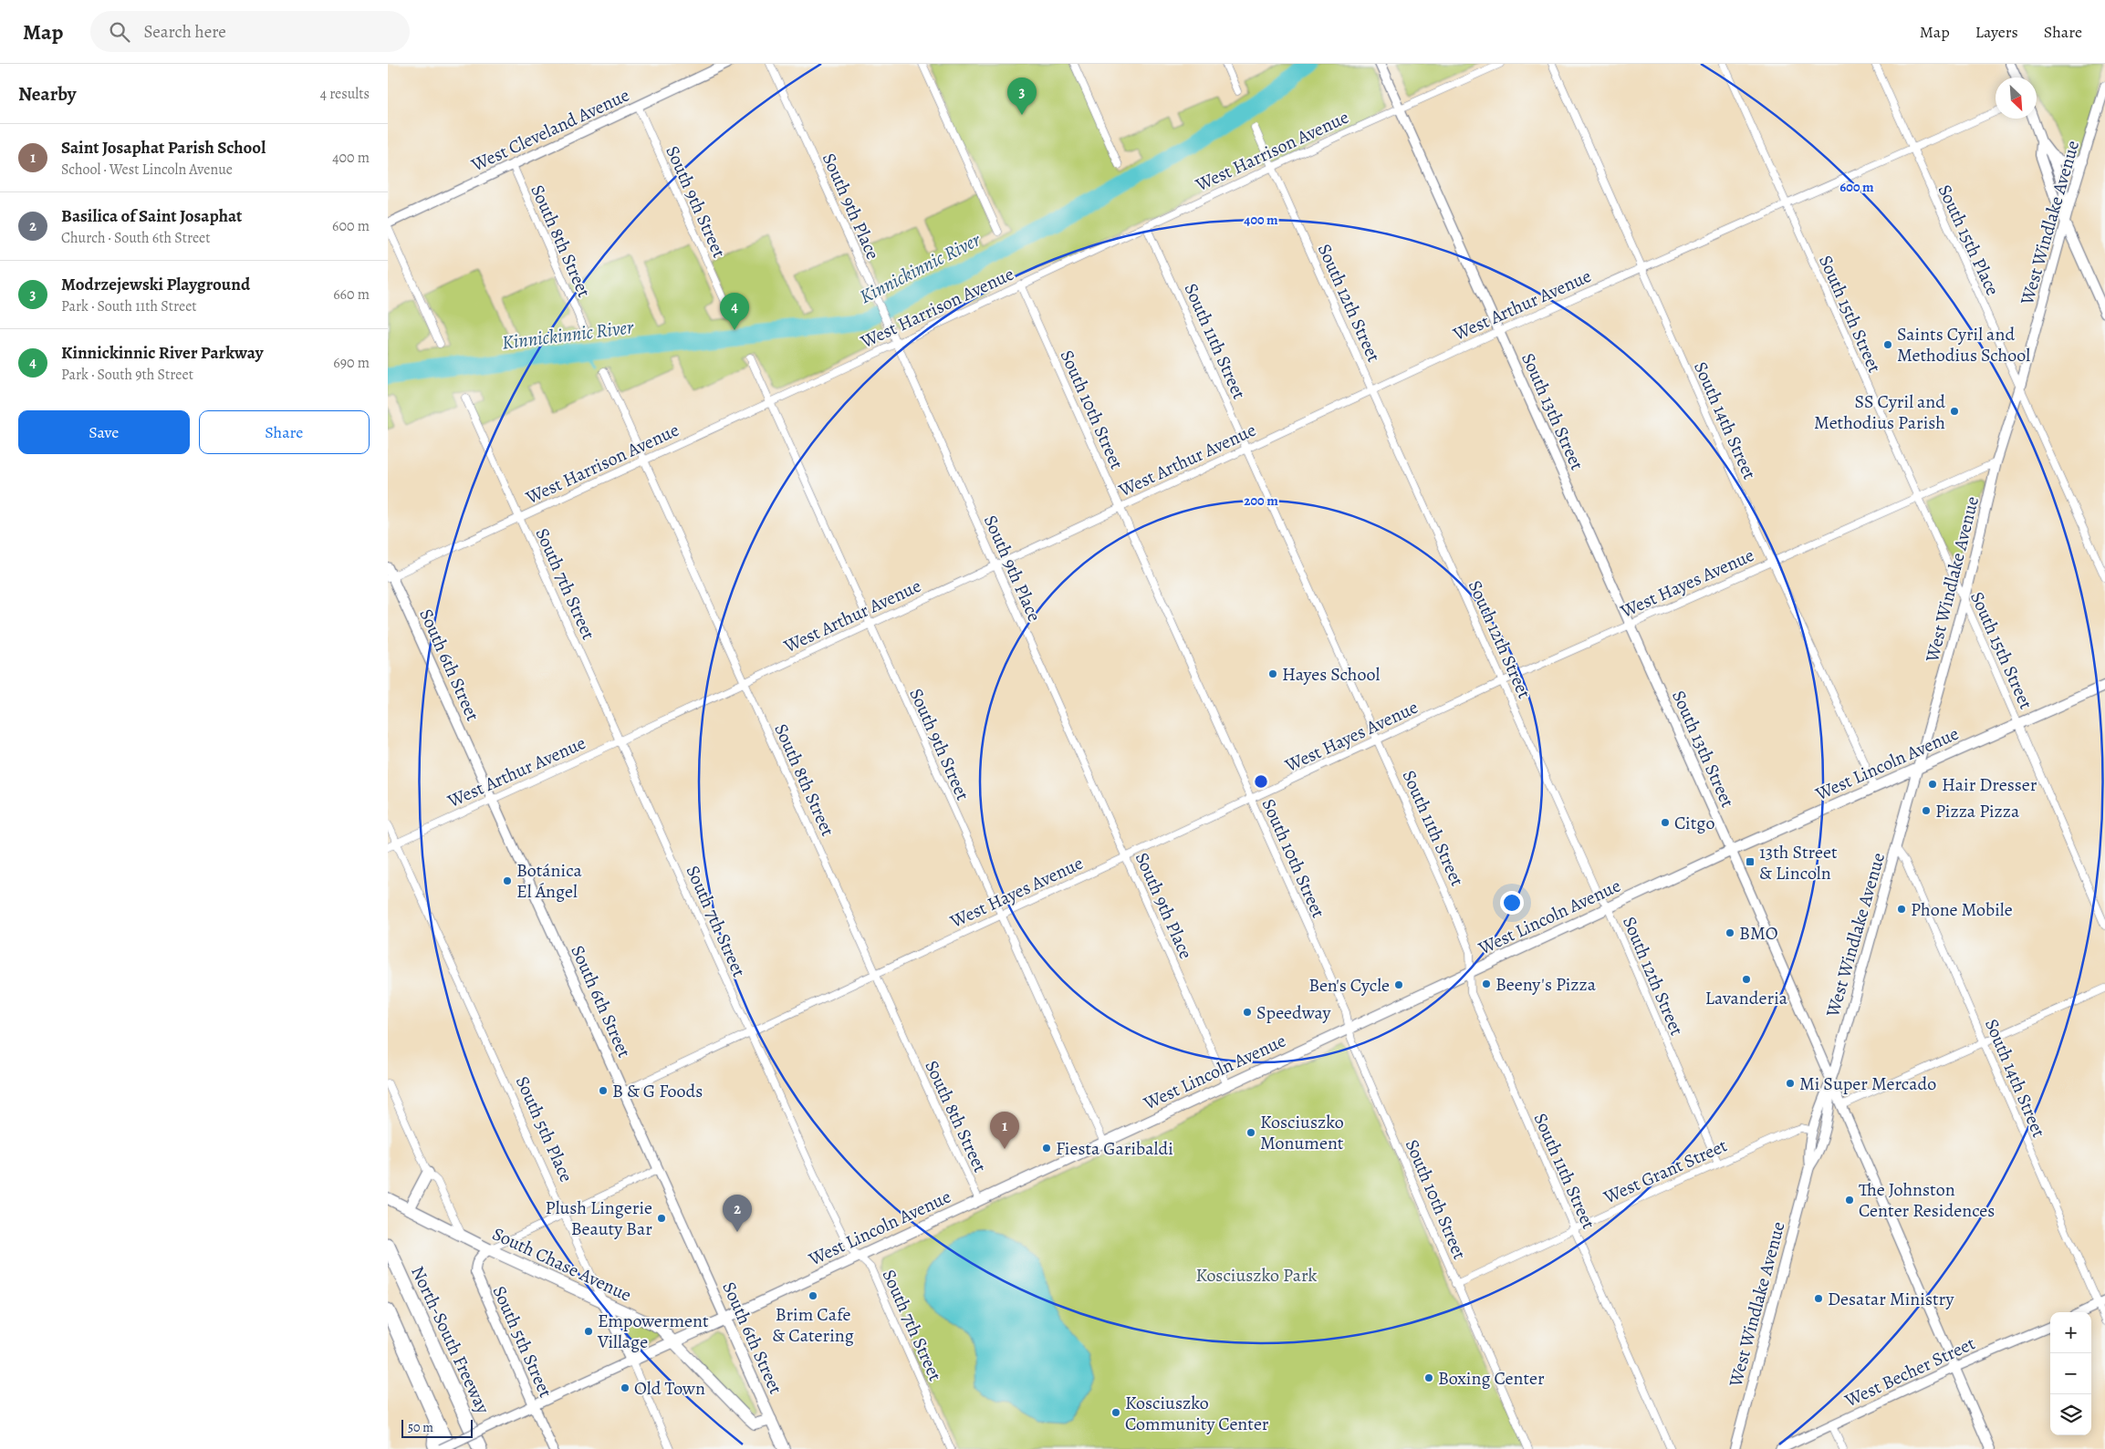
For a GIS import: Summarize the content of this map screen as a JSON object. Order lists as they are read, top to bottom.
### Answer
{
  "streets": {
    "highway": ["North-South Freeway"],
    "main road": [
      "South 6th Street",
      "West Lincoln Avenue",
      "South 5th Place",
      "South Chase Avenue"
    ],
    "street": [
      "West Cleveland Avenue",
      "West Harrison Avenue",
      "South 9th Street",
      "South 9th Place",
      "West Windlake Avenue",
      "South 15th Place",
      "South 8th Street",
      "South 12th Street",
      "West Arthur Avenue",
      "South 15th Street",
      "South 11th Street",
      "South 10th Street",
      "South 13th Street",
      "South 14th Street",
      "West Hayes Avenue",
      "South 7th Street",
      "West Grant Street",
      "South 5th Street",
      "West Becher Street"
    ]
  },
  "crossings": [
    ["West Cleveland Avenue", "South 9th Street"],
    ["West Cleveland Avenue", "South 8th Street"],
    ["West Harrison Avenue", "South 9th Street"],
    ["West Harrison Avenue", "South 9th Place"],
    ["West Harrison Avenue", "South 8th Street"],
    ["West Harrison Avenue", "South 12th Street"],
    ["West Harrison Avenue", "South 11th Street"],
    ["West Harrison Avenue", "South 10th Street"],
    ["West Harrison Avenue", "South 13th Street"],
    ["West Harrison Avenue", "South 7th Street"],
    ["West Harrison Avenue", "South 6th Street"],
    ["South 9th Street", "West Arthur Avenue"],
    ["South 9th Street", "West Hayes Avenue"],
    ["South 9th Street", "West Lincoln Avenue"],
    ["South 9th Place", "West Arthur Avenue"],
    ["South 9th Place", "West Hayes Avenue"],
    ["South 9th Place", "West Lincoln Avenue"],
    ["West Windlake Avenue", "South 15th Place"],
    ["West Windlake Avenue", "South 15th Street"],
    ["West Windlake Avenue", "South 13th Street"],
    ["West Windlake Avenue", "South 14th Street"],
    ["West Windlake Avenue", "West Hayes Avenue"],
    ["West Windlake Avenue", "West Lincoln Avenue"],
    ["West Windlake Avenue", "West Grant Street"],
    ["South 15th Place", "West Arthur Avenue"],
    ["South 8th Street", "West Arthur Avenue"],
    ["South 8th Street", "West Hayes Avenue"],
    ["South 8th Street", "West Lincoln Avenue"],
    ["South 12th Street", "West Arthur Avenue"],
    ["South 12th Street", "West Hayes Avenue"],
    ["South 12th Street", "West Lincoln Avenue"],
    ["South 12th Street", "West Grant Street"],
    ["West Arthur Avenue", "South 15th Street"],
    ["West Arthur Avenue", "South 11th Street"],
    ["West Arthur Avenue", "South 10th Street"],
    ["West Arthur Avenue", "South 13th Street"],
    ["West Arthur Avenue", "South 14th Street"],
    ["West Arthur Avenue", "South 7th Street"],
    ["West Arthur Avenue", "South 6th Street"],
    ["West Arthur Avenue", "South 5th Place"],
    ["South 15th Street", "West Hayes Avenue"],
    ["South 15th Street", "West Lincoln Avenue"],
    ["South 11th Street", "West Hayes Avenue"],
    ["South 11th Street", "West Lincoln Avenue"],
    ["South 11th Street", "West Grant Street"],
    ["South 10th Street", "West Hayes Avenue"],
    ["South 10th Street", "West Lincoln Avenue"],
    ["South 10th Street", "West Grant Street"],
    ["South 13th Street", "West Hayes Avenue"],
    ["South 13th Street", "West Lincoln Avenue"],
    ["South 13th Street", "West Becher Street"],
    ["South 14th Street", "West Hayes Avenue"],
    ["South 14th Street", "West Lincoln Avenue"],
    ["West Hayes Avenue", "South 7th Street"],
    ["West Hayes Avenue", "South 6th Street"],
    ["South 7th Street", "West Lincoln Avenue"],
    ["South 6th Street", "West Lincoln Avenue"],
    ["South 6th Street", "South Chase Avenue"],
    ["West Lincoln Avenue", "South 5th Place"],
    ["West Lincoln Avenue", "South Chase Avenue"],
    ["West Lincoln Avenue", "South 5th Street"],
    ["South 5th Place", "South Chase Avenue"],
    ["South Chase Avenue", "South 5th Street"]
  ],
  "water": ["Kinnickinnic River"],
  "parks": ["Kosciuszko Park"],
  "places": {
    "other": [
      "Saints Cyril and Methodius School",
      "SS Cyril and Methodius Parish",
      "Hayes School",
      "Hair Dresser",
      "Pizza Pizza",
      "Citgo",
      "Botánica El Ángel",
      "Phone Mobile",
      "BMO",
      "Lavanderia",
      "Beeny's Pizza",
      "Ben's Cycle",
      "Speedway",
      "Mi Super Mercado",
      "B & G Foods",
      "Kosciuszko Monument",
      "Fiesta Garibaldi",
      "The Johnston Center Residences",
      "Plush Lingerie Beauty Bar",
      "Brim Cafe & Catering",
      "Desatar Ministry",
      "Empowerment Village",
      "Boxing Center",
      "Old Town",
      "Kosciuszko Community Center"
    ],
    "transit": ["13th Street & Lincoln"]
  },
  "scale_bar": "50 m",
  "north": "bottom right",
  "page": {
    "header": "Map",
    "search": "Search here",
    "nav": ["Map", "Layers", "Share"],
    "heading": ["Nearby", "4 results"],
    "pins": [
      "3",
      "4",
      "1",
      "2"
    ],
    "list": [
      {
        "mark": "1",
        "name": "Saint Josaphat Parish School",
        "note": "School · West Lincoln Avenue",
        "value": "400 m"
      },
      {
        "mark": "2",
        "name": "Basilica of Saint Josaphat",
        "note": "Church · South 6th Street",
        "value": "600 m"
      },
      {
        "mark": "3",
        "name": "Modrzejewski Playground",
        "note": "Park · South 11th Street",
        "value": "660 m"
      },
      {
        "mark": "4",
        "name": "Kinnickinnic River Parkway",
        "note": "Park · South 9th Street",
        "value": "690 m"
      }
    ],
    "buttons": ["Save", "Share"],
    "map_buttons": ["+", "−"],
    "scale": "50 m"
  },
  "rings": ["600 m", "400 m", "200 m"]
}
